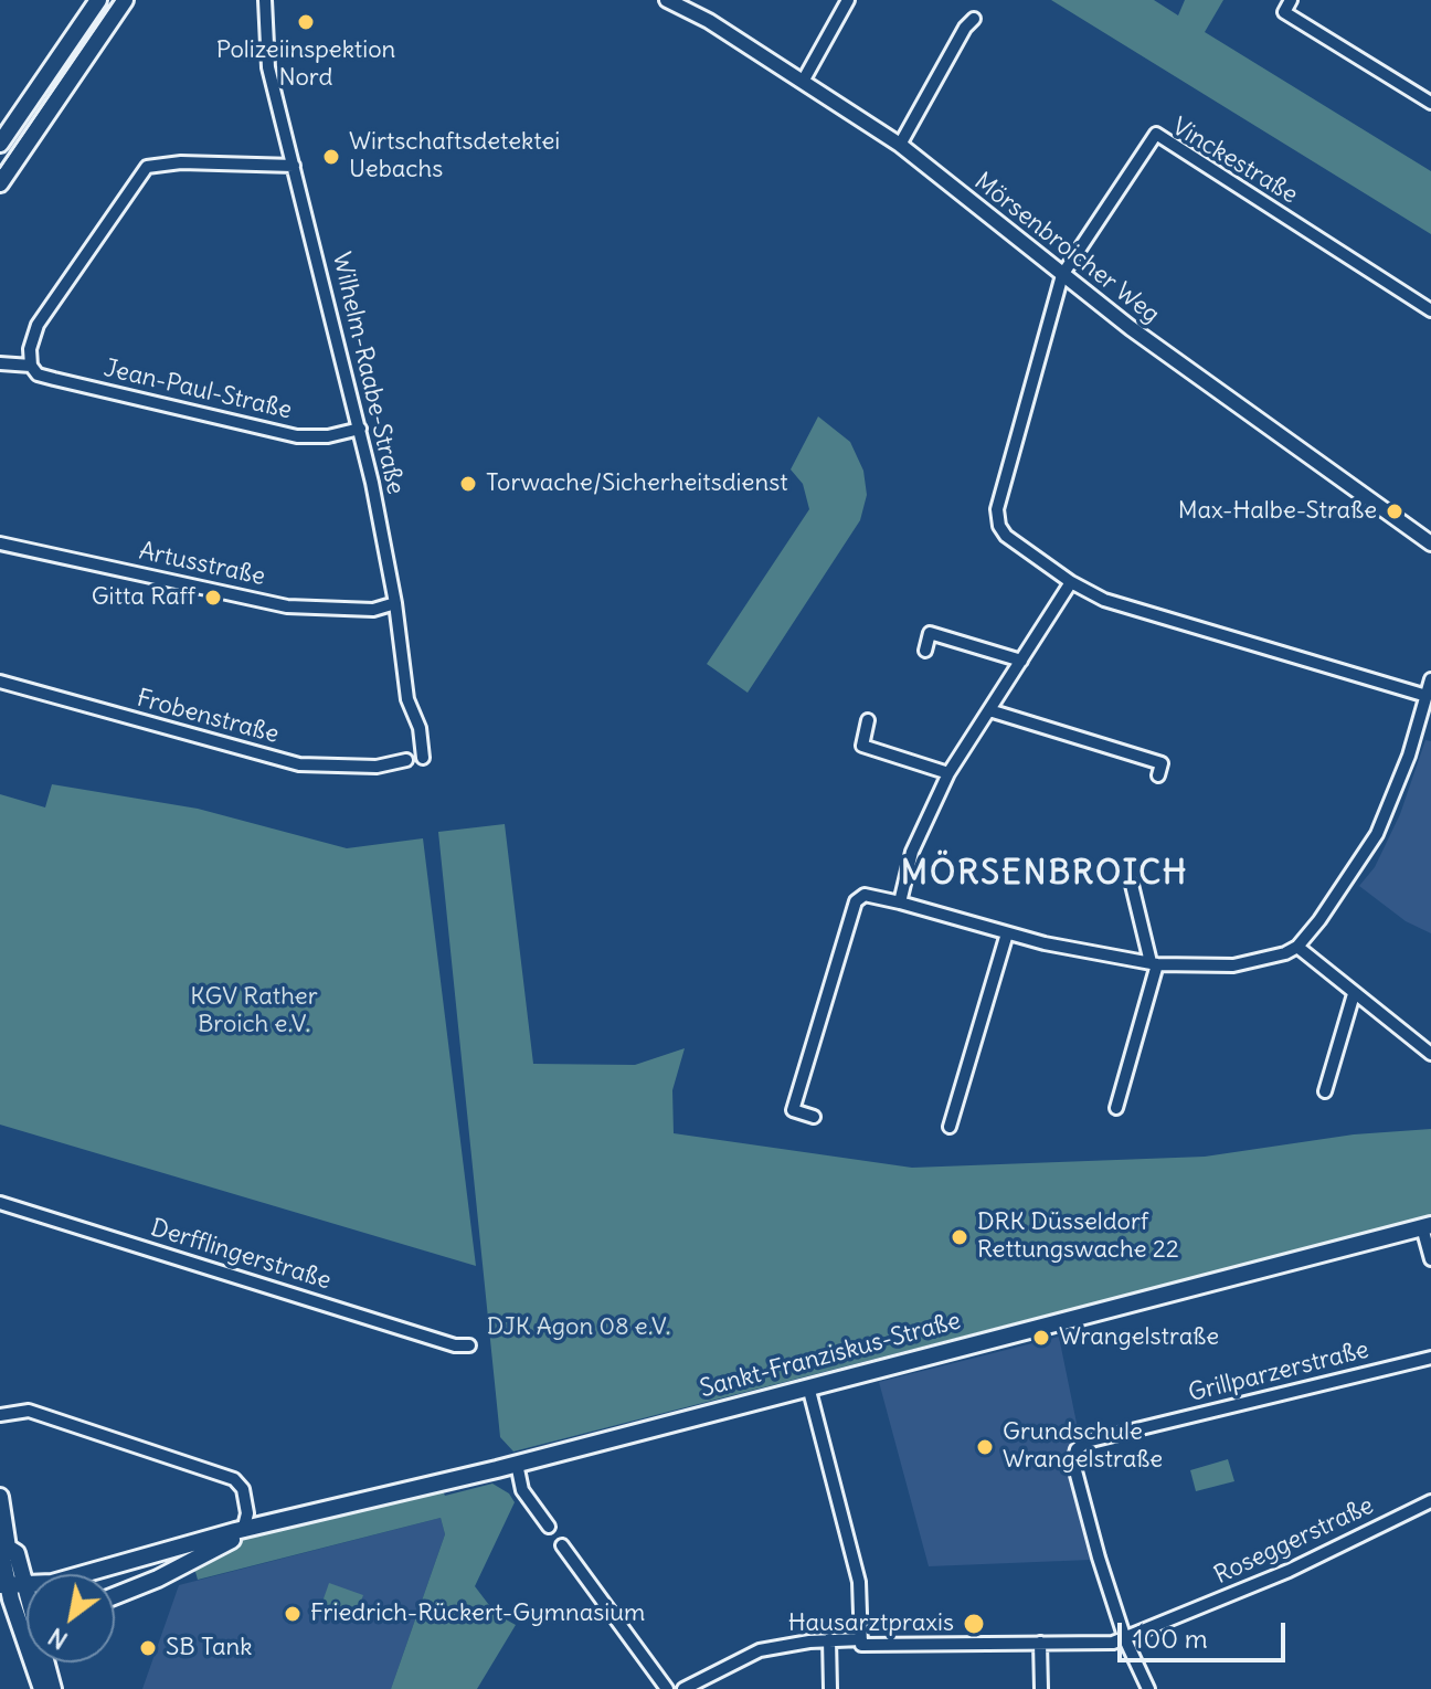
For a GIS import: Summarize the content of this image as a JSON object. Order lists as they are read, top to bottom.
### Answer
{
  "streets": {
    "main road": ["Sankt-Franziskus-Straße"],
    "street": [
      "Vinckestraße",
      "Mörsenbroicher Weg",
      "Wilhelm-Raabe-Straße",
      "Jean-Paul-Straße",
      "Artusstraße",
      "Frobenstraße",
      "Derfflingerstraße",
      "Grillparzerstraße",
      "Roseggerstraße"
    ]
  },
  "crossings": [
    ["Vinckestraße", "Mörsenbroicher Weg"],
    ["Wilhelm-Raabe-Straße", "Jean-Paul-Straße"],
    ["Wilhelm-Raabe-Straße", "Artusstraße"],
    ["Grillparzerstraße", "Roseggerstraße"]
  ],
  "districts": ["MÖRSENBROICH"],
  "parks": ["KGV Rather Broich e.V.", "DJK Agon 08 e.V."],
  "places": [
    "Polizeiinspektion Nord",
    "Wirtschaftsdetektei Uebachs",
    "Torwache/Sicherheitsdienst",
    "Max-Halbe-Straße",
    "Gitta Raff",
    "DRK Düsseldorf Rettungswache 22",
    "Wrangelstraße",
    "Grundschule Wrangelstraße",
    "Friedrich-Rückert-Gymnasium",
    "Hausarztpraxis",
    "SB Tank"
  ],
  "scale_bar": "100 m",
  "north": "bottom left"
}
